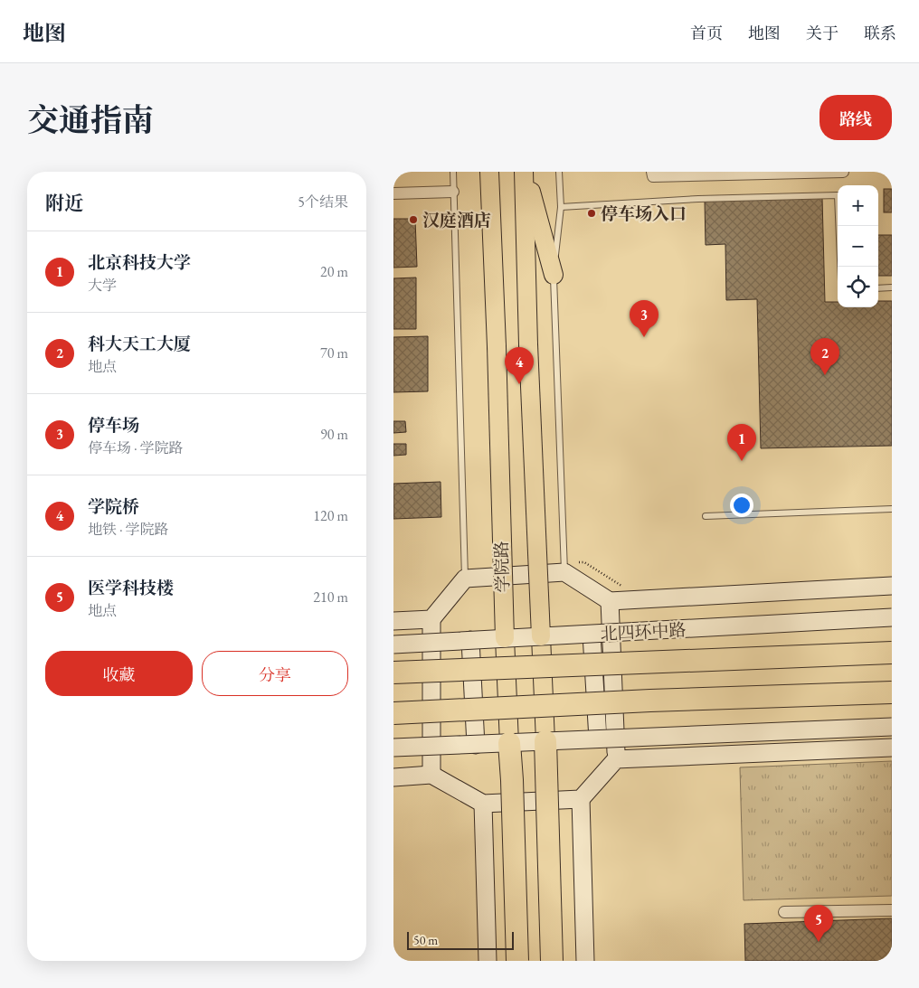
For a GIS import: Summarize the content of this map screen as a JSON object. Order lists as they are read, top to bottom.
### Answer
{
  "streets": {
    "highway": ["学院路", "北四环中路"]
  },
  "crossings": [
    ["学院路", "北四环中路"]
  ],
  "places": ["停车场入口", "汉庭酒店"],
  "scale_bar": "50 m",
  "page": {
    "header": "地图",
    "nav": [
      "首页",
      "地图",
      "关于",
      "联系"
    ],
    "title": "交通指南",
    "buttons": [
      "路线",
      ["收藏", "分享"]
    ],
    "heading": ["附近", "5个结果"],
    "map_buttons": ["+", "−"],
    "list": [
      {
        "mark": "1",
        "name": "北京科技大学",
        "note": "大学",
        "value": "20 m"
      },
      {
        "mark": "2",
        "name": "科大天工大厦",
        "note": "地点",
        "value": "70 m"
      },
      {
        "mark": "3",
        "name": "停车场",
        "note": "停车场 · 学院路",
        "value": "90 m"
      },
      {
        "mark": "4",
        "name": "学院桥",
        "note": "地铁 · 学院路",
        "value": "120 m"
      },
      {
        "mark": "5",
        "name": "医学科技楼",
        "note": "地点",
        "value": "210 m"
      }
    ],
    "pins": [
      "3",
      "2",
      "4",
      "1",
      "5"
    ],
    "scale": "50 m"
  }
}
